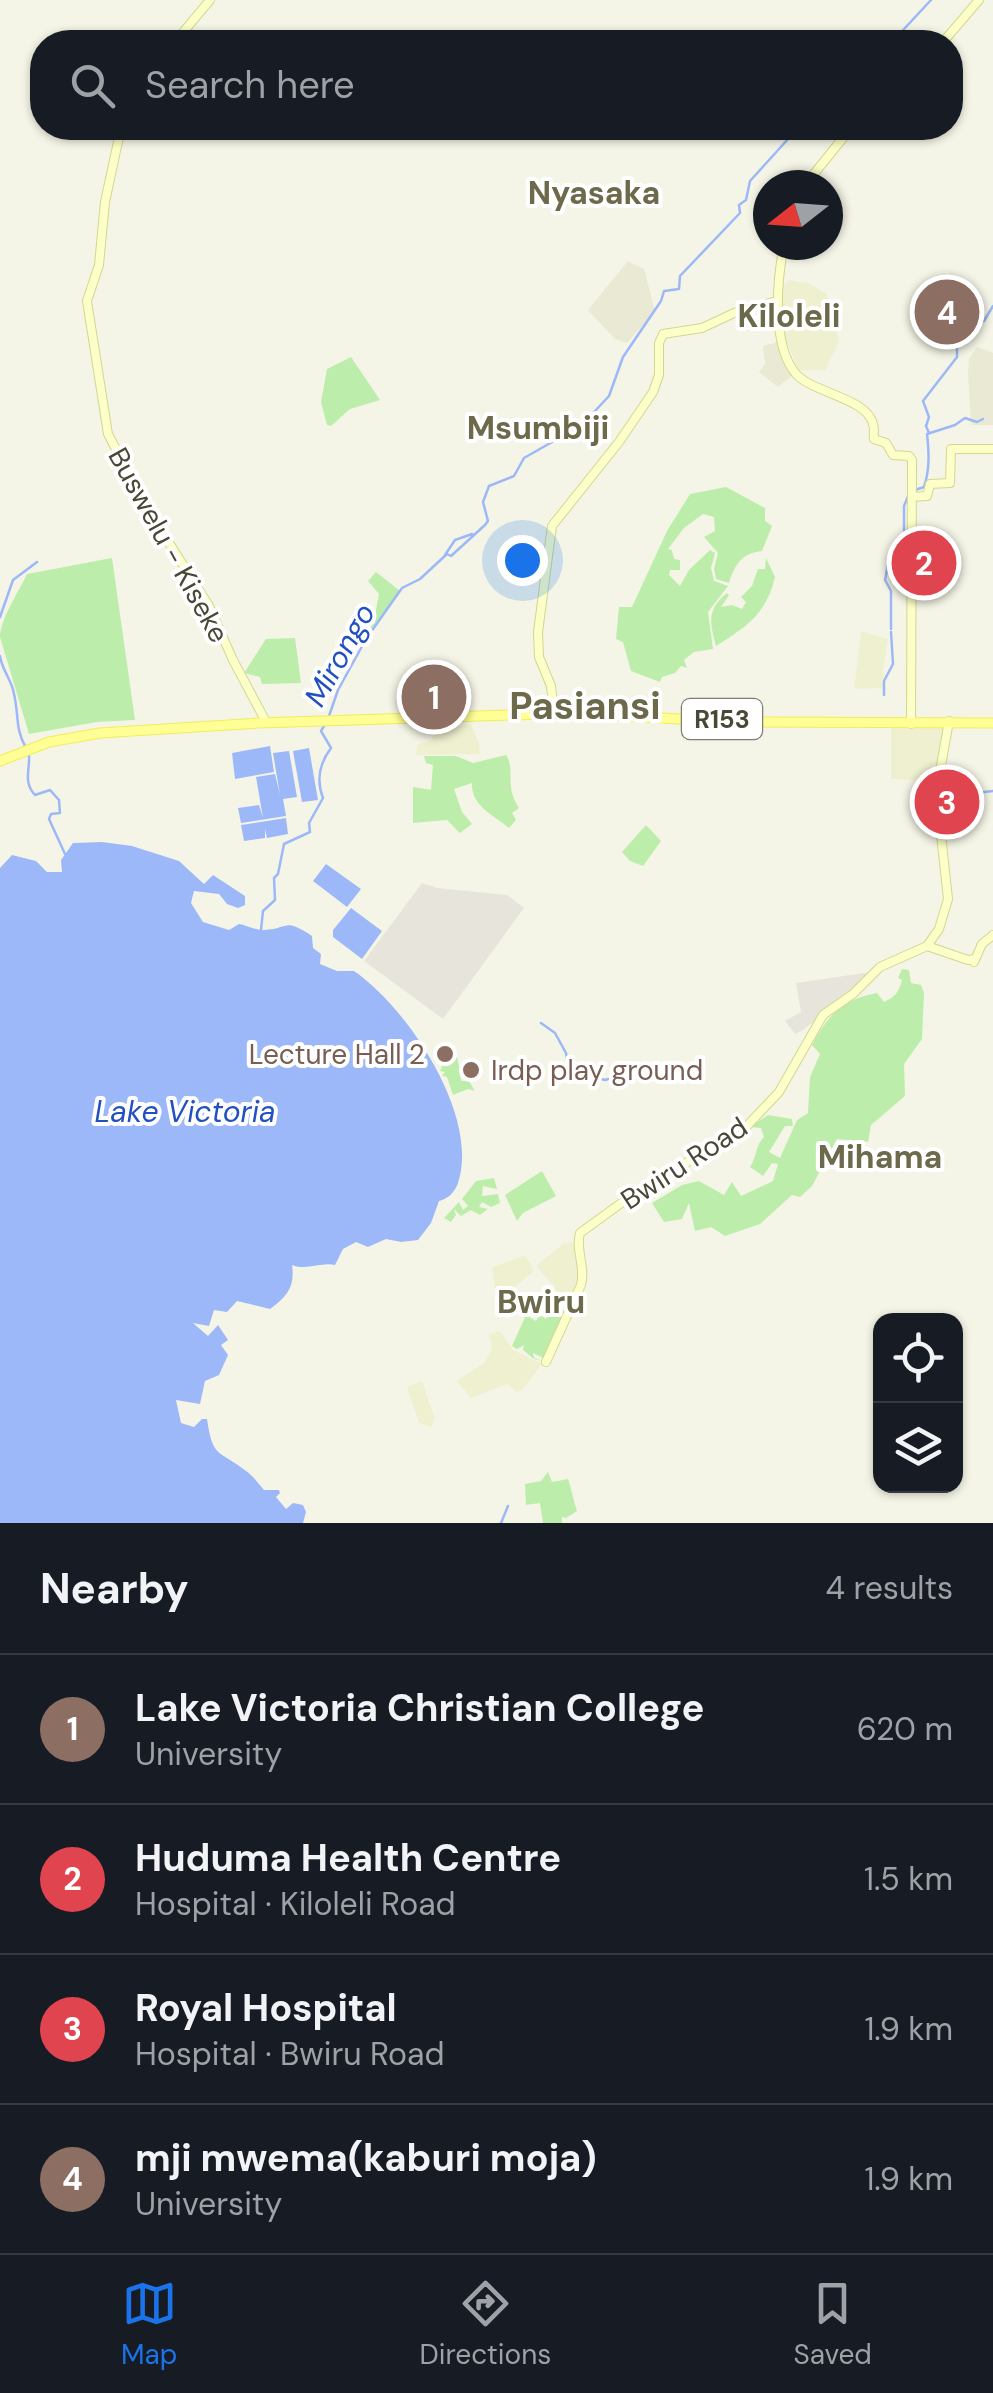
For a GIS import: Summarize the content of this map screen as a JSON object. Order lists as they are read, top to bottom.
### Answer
{
  "streets": {
    "main road": ["Buswelu - Kiseke", "R153", "Bwiru Road"]
  },
  "crossings": [
    ["Buswelu - Kiseke", "R153"]
  ],
  "districts": [
    "Nyasaka",
    "Kiloleli",
    "Msumbiji",
    "Pasiansi",
    "Mihama",
    "Bwiru"
  ],
  "water": ["Mirongo", "Lake Victoria"],
  "places": ["Lecture Hall 2", "Irdp play ground"],
  "north": "left",
  "page": {
    "search": "Search here",
    "pins": [
      "4",
      "2",
      "1",
      "3"
    ],
    "heading": ["Nearby", "4 results"],
    "list": [
      {
        "mark": "1",
        "name": "Lake Victoria Christian College",
        "note": "University",
        "value": "620 m"
      },
      {
        "mark": "2",
        "name": "Huduma Health Centre",
        "note": "Hospital · Kiloleli Road",
        "value": "1.5 km"
      },
      {
        "mark": "3",
        "name": "Royal Hospital",
        "note": "Hospital · Bwiru Road",
        "value": "1.9 km"
      },
      {
        "mark": "4",
        "name": "mji mwema(kaburi moja)",
        "note": "University",
        "value": "1.9 km"
      }
    ],
    "nav": ["Map", "Directions", "Saved"]
  }
}
